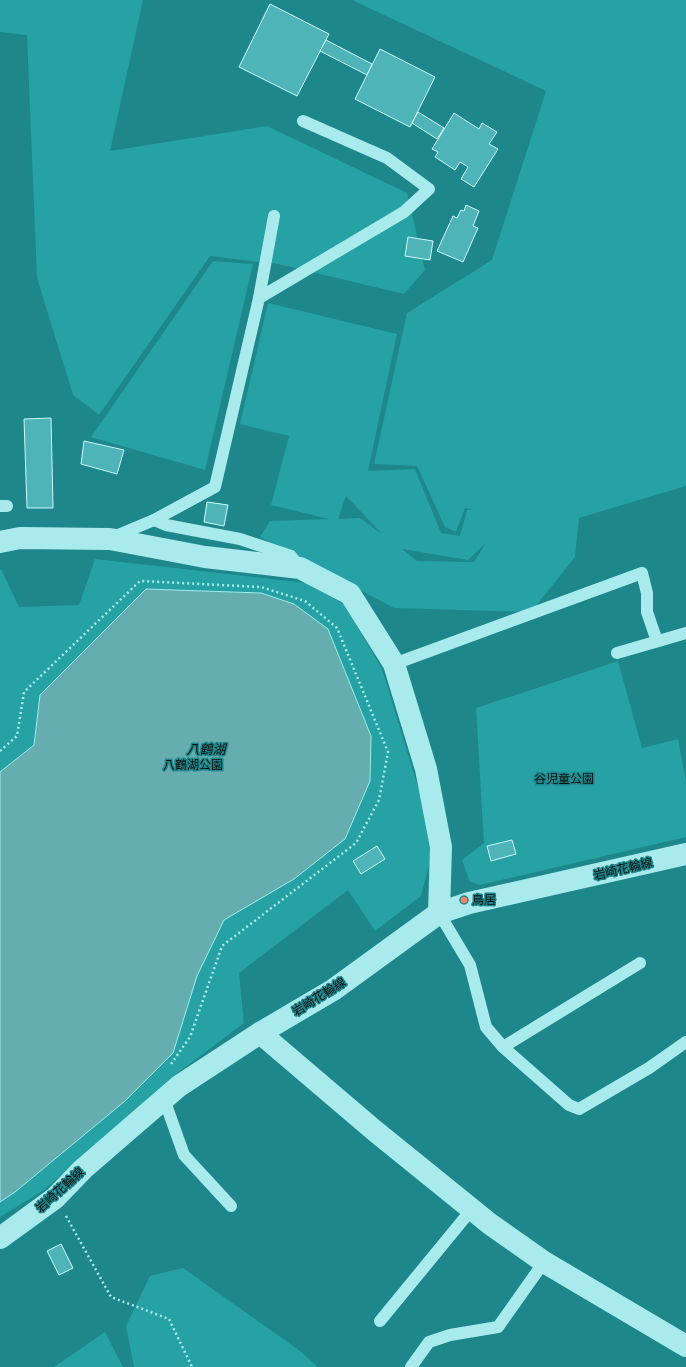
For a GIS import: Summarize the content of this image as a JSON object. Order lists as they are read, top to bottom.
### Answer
{
  "streets": {
    "street": ["岩崎花輪線"]
  },
  "water": ["八鶴湖"],
  "parks": ["八鶴湖公園", "谷児童公園"],
  "places": ["鳥居"]
}
